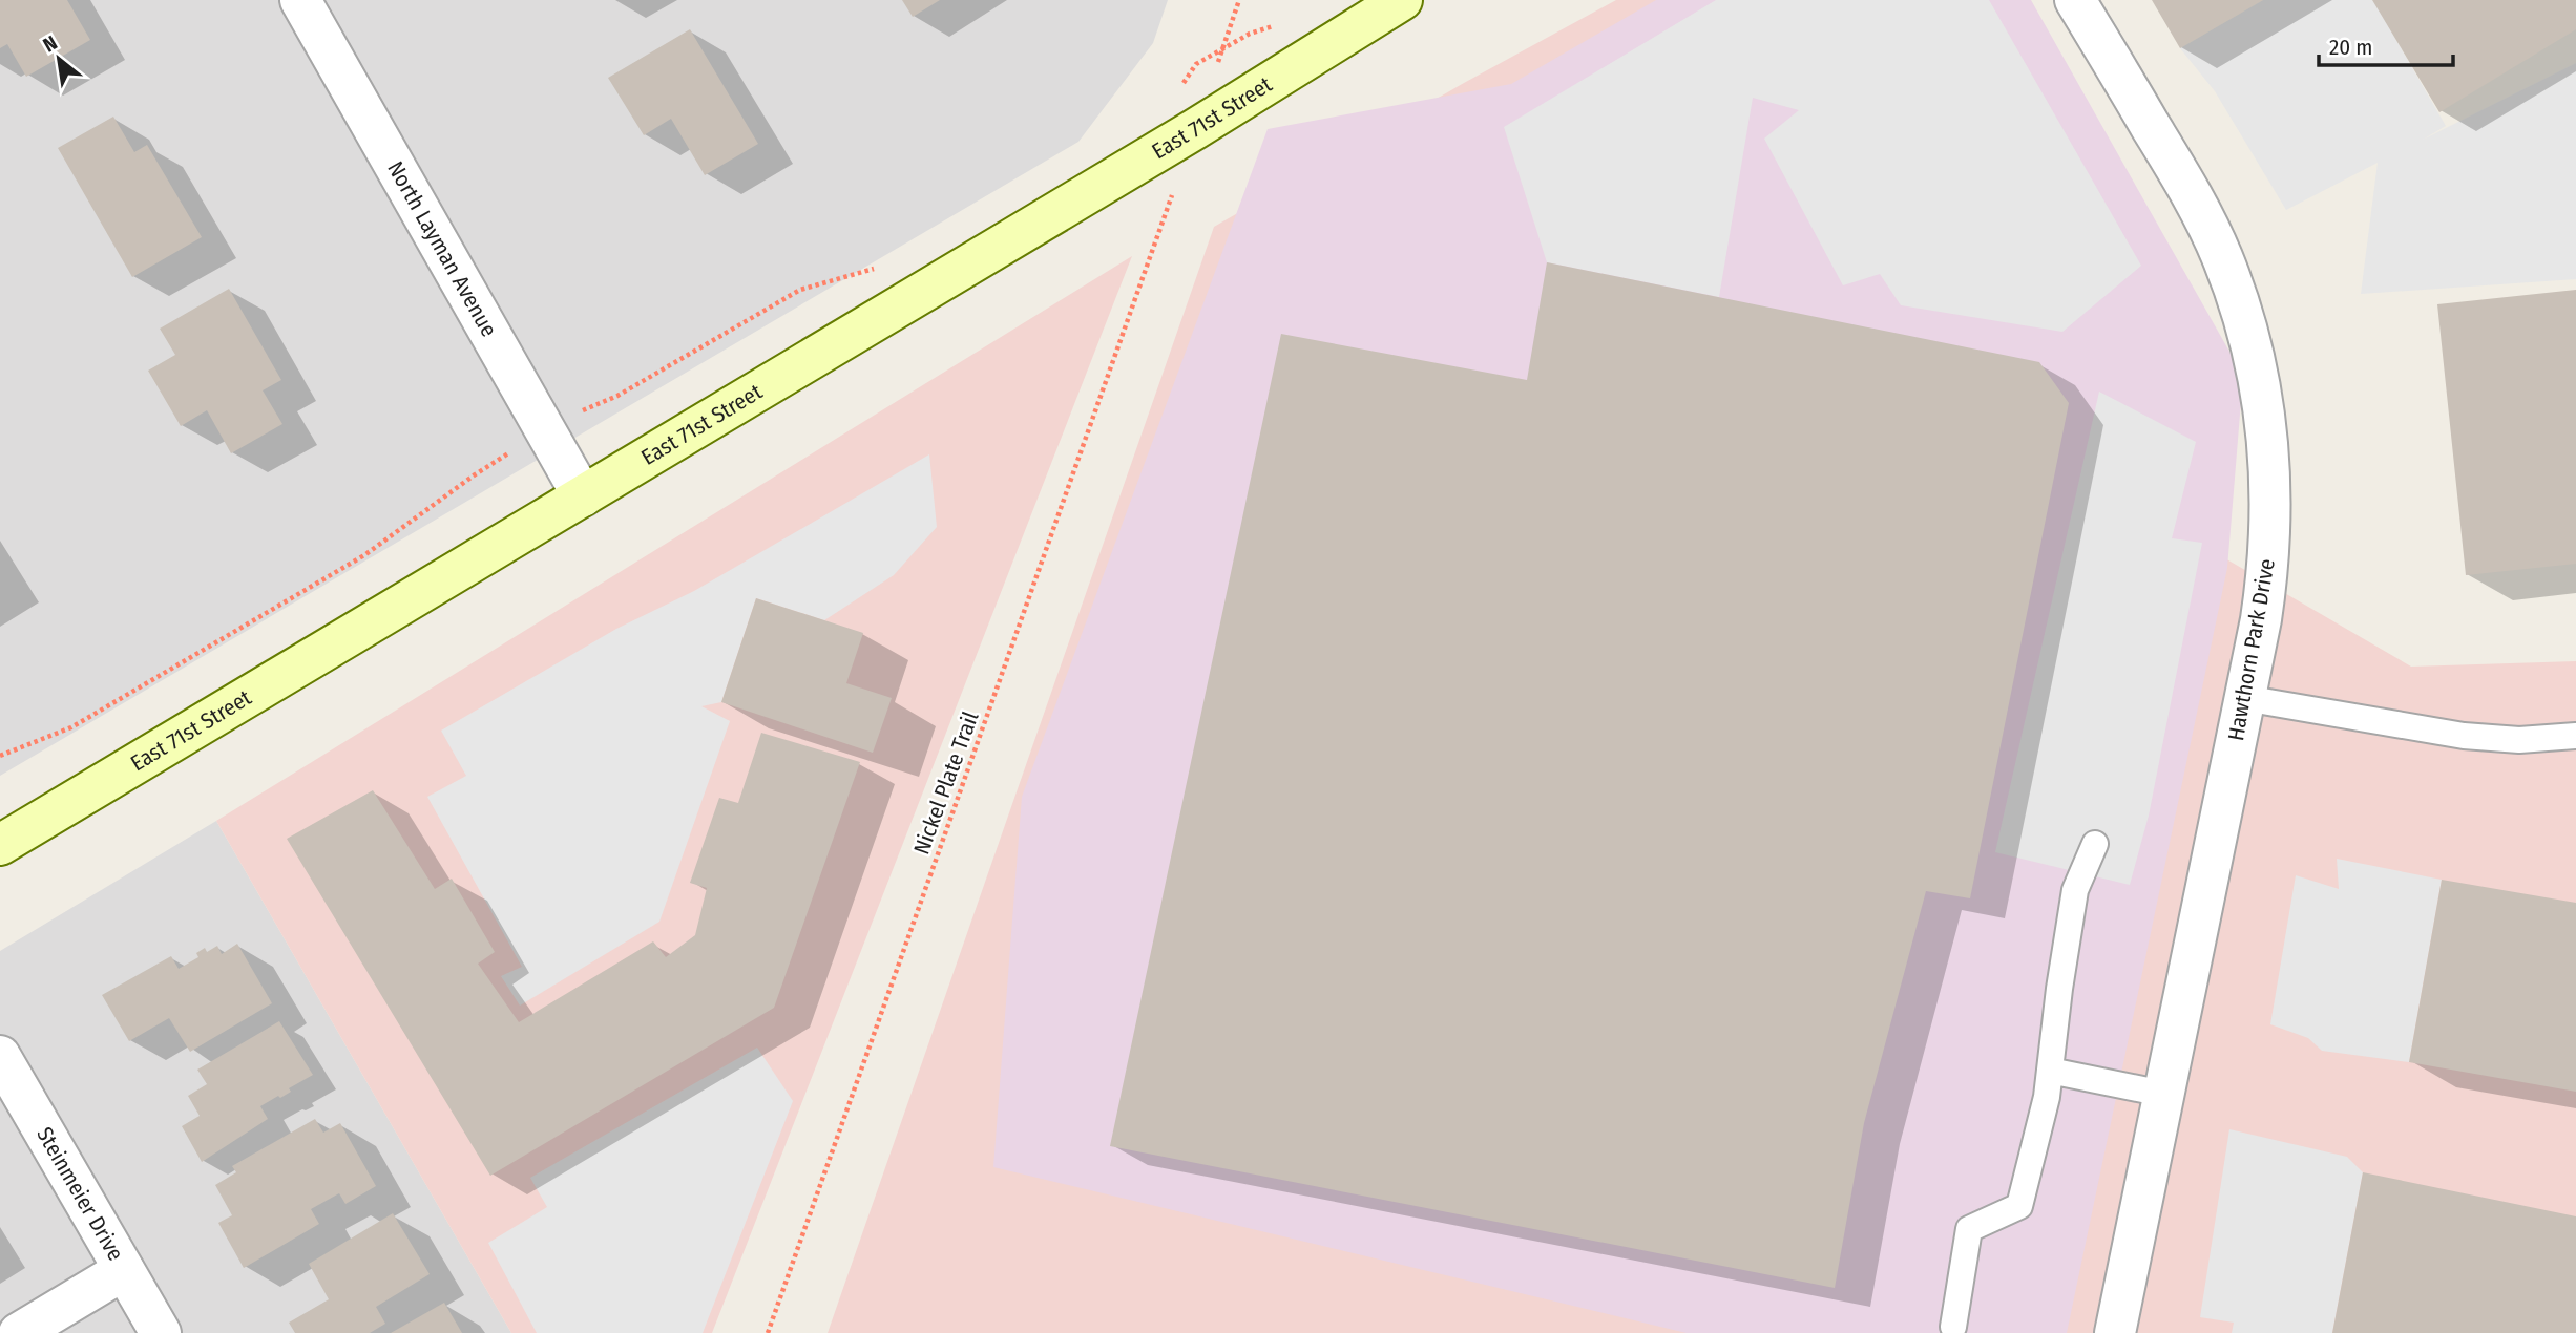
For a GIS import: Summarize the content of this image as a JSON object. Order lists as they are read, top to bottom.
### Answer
{
  "streets": {
    "main road": ["East 71st Street"],
    "street": ["North Layman Avenue", "Hawthorn Park Drive", "Steinmeier Drive"],
    "path": ["Nickel Plate Trail"]
  },
  "crossings": [
    ["East 71st Street", "North Layman Avenue"]
  ],
  "scale_bar": "20 m",
  "north": "top left"
}
